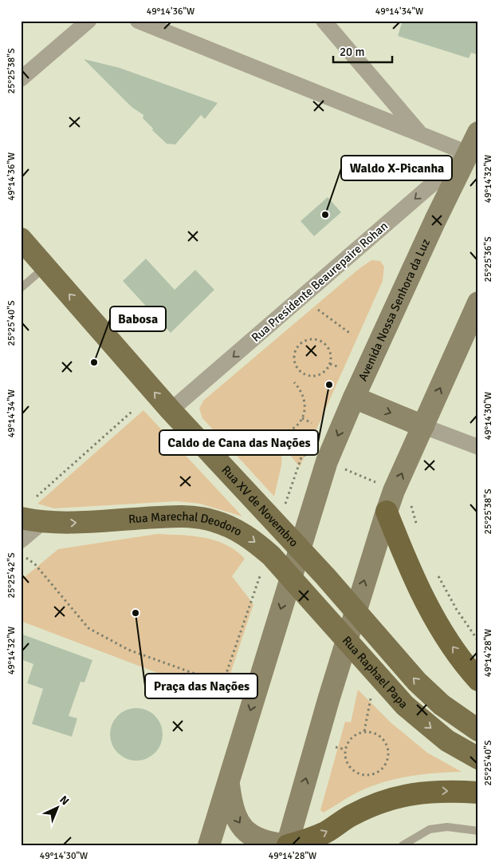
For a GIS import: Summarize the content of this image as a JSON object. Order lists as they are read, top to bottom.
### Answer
{
  "streets": {
    "main road": [
      "Avenida Nossa Senhora da Luz",
      "Rua XV de Novembro",
      "Rua Marechal Deodoro",
      "Rua Raphael Papa"
    ],
    "street": ["Rua Presidente Beaurepaire Rohan"]
  },
  "crossings": [
    ["Rua Presidente Beaurepaire Rohan", "Avenida Nossa Senhora da Luz"],
    ["Rua Presidente Beaurepaire Rohan", "Rua XV de Novembro"],
    ["Rua XV de Novembro", "Rua Raphael Papa"],
    ["Rua Marechal Deodoro", "Rua Raphael Papa"]
  ],
  "one_way": ["Rua Presidente Beaurepaire Rohan", "Rua XV de Novembro", "Rua Marechal Deodoro"],
  "places": [
    "Waldo X-Picanha",
    "Babosa",
    "Caldo de Cana das Nações",
    "Praça das Nações"
  ],
  "scale_bar": "20 m",
  "north": "top right",
  "coordinates": [
    "49°14'36\"W",
    "49°14'34\"W",
    "25°25'38\"S",
    "49°14'32\"W",
    "25°25'36\"S",
    "25°25'40\"S",
    "49°14'30\"W",
    "25°25'42\"S",
    "49°14'28\"W"
  ]
}
